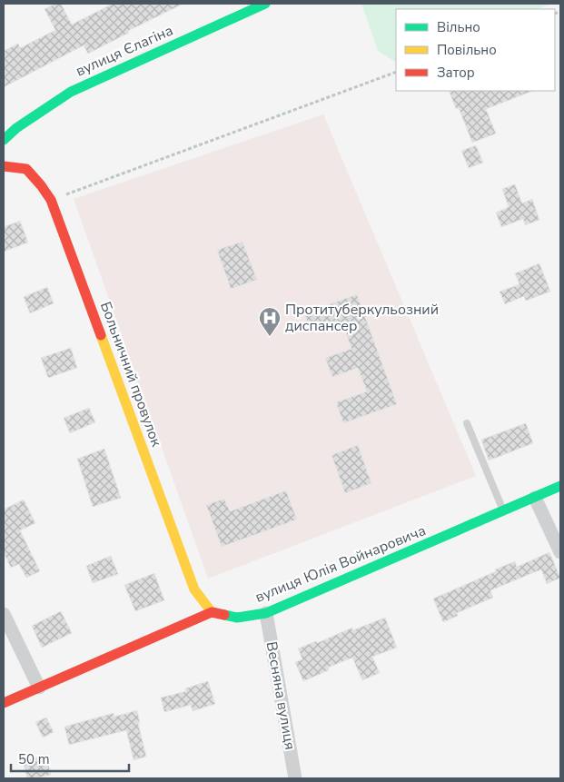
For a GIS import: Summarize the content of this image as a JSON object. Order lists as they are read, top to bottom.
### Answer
{
  "streets": {
    "main road": ["вулиця Єлагіна", "Больничний провулок", "вулиця Юлія Войнаровича"],
    "street": ["Весняна вулиця"]
  },
  "crossings": [
    ["Больничний провулок", "вулиця Юлія Войнаровича"],
    ["вулиця Юлія Войнаровича", "Весняна вулиця"]
  ],
  "places": {
    "hospital": ["Протитуберкульозний диспансер"]
  },
  "legend": ["Вільно", "Повільно", "Затор"],
  "scale_bar": "50 m"
}
